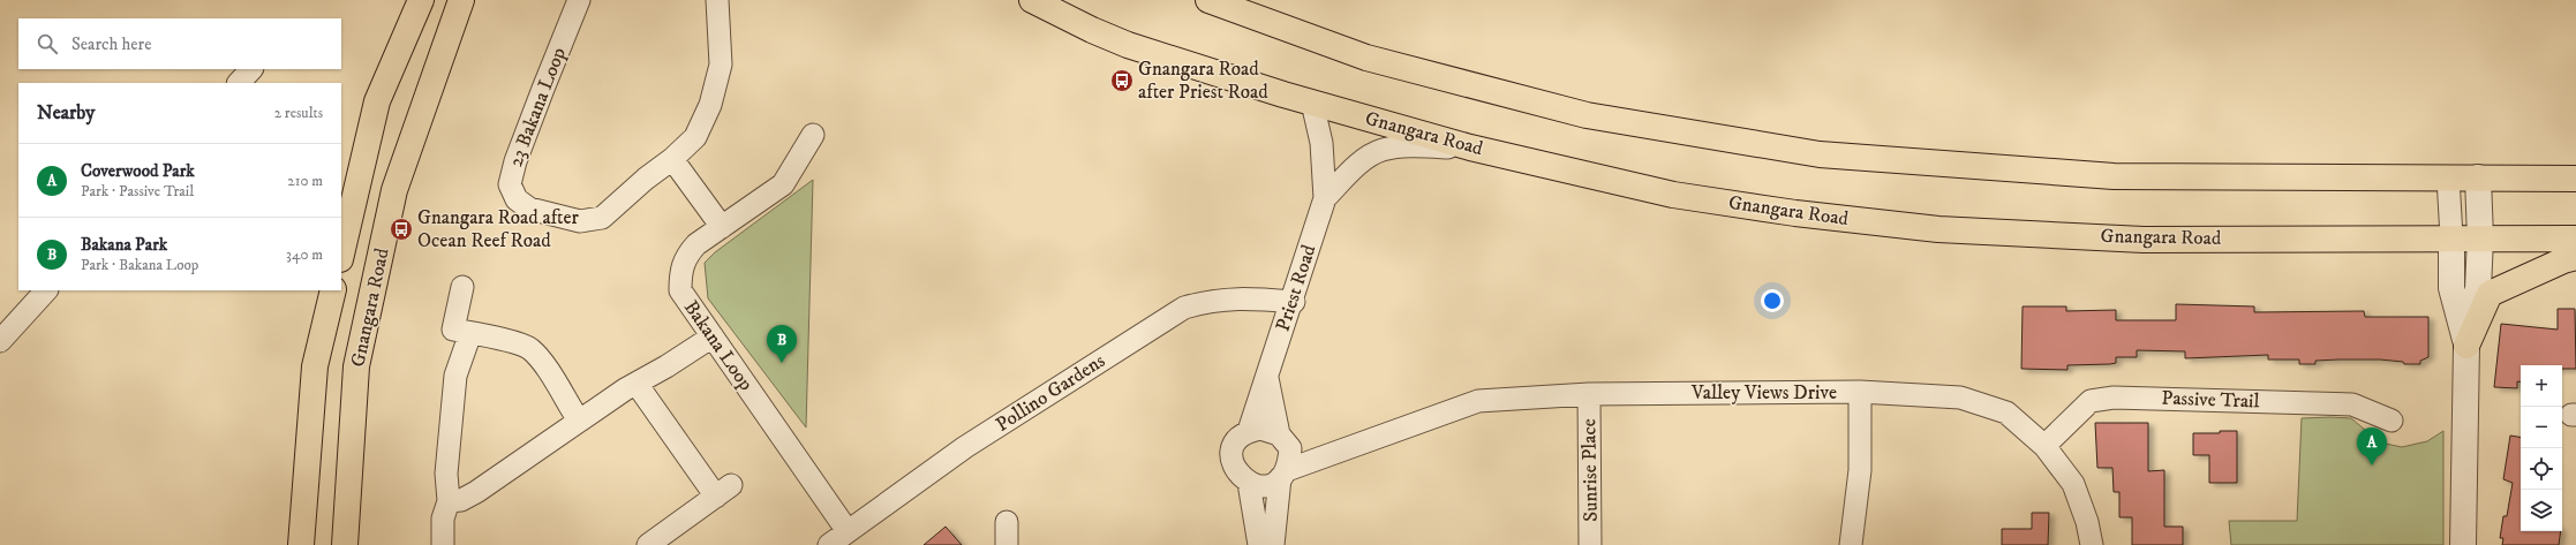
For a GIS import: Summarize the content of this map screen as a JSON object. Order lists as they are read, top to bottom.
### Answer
{
  "streets": {
    "main road": ["Gnangara Road"],
    "street": [
      "23 Bakana Loop",
      "Priest Road",
      "Bakana Loop",
      "Pollino Gardens",
      "Valley Views Drive",
      "Passive Trail",
      "Sunrise Place"
    ]
  },
  "crossings": [
    ["Gnangara Road", "Priest Road"],
    ["Priest Road", "Pollino Gardens"],
    ["Priest Road", "Valley Views Drive"],
    ["Bakana Loop", "Pollino Gardens"],
    ["Valley Views Drive", "Passive Trail"],
    ["Valley Views Drive", "Sunrise Place"]
  ],
  "places": {
    "bus stop": ["Gnangara Road after Priest Road", "Gnangara Road after Ocean Reef Road"]
  },
  "page": {
    "search": "Search here",
    "heading": ["Nearby", "2 results"],
    "list": [
      {
        "mark": "A",
        "name": "Coverwood Park",
        "note": "Park · Passive Trail",
        "value": "210 m"
      },
      {
        "mark": "B",
        "name": "Bakana Park",
        "note": "Park · Bakana Loop",
        "value": "340 m"
      }
    ],
    "pins": ["B", "A"],
    "map_buttons": ["+", "−"]
  }
}
